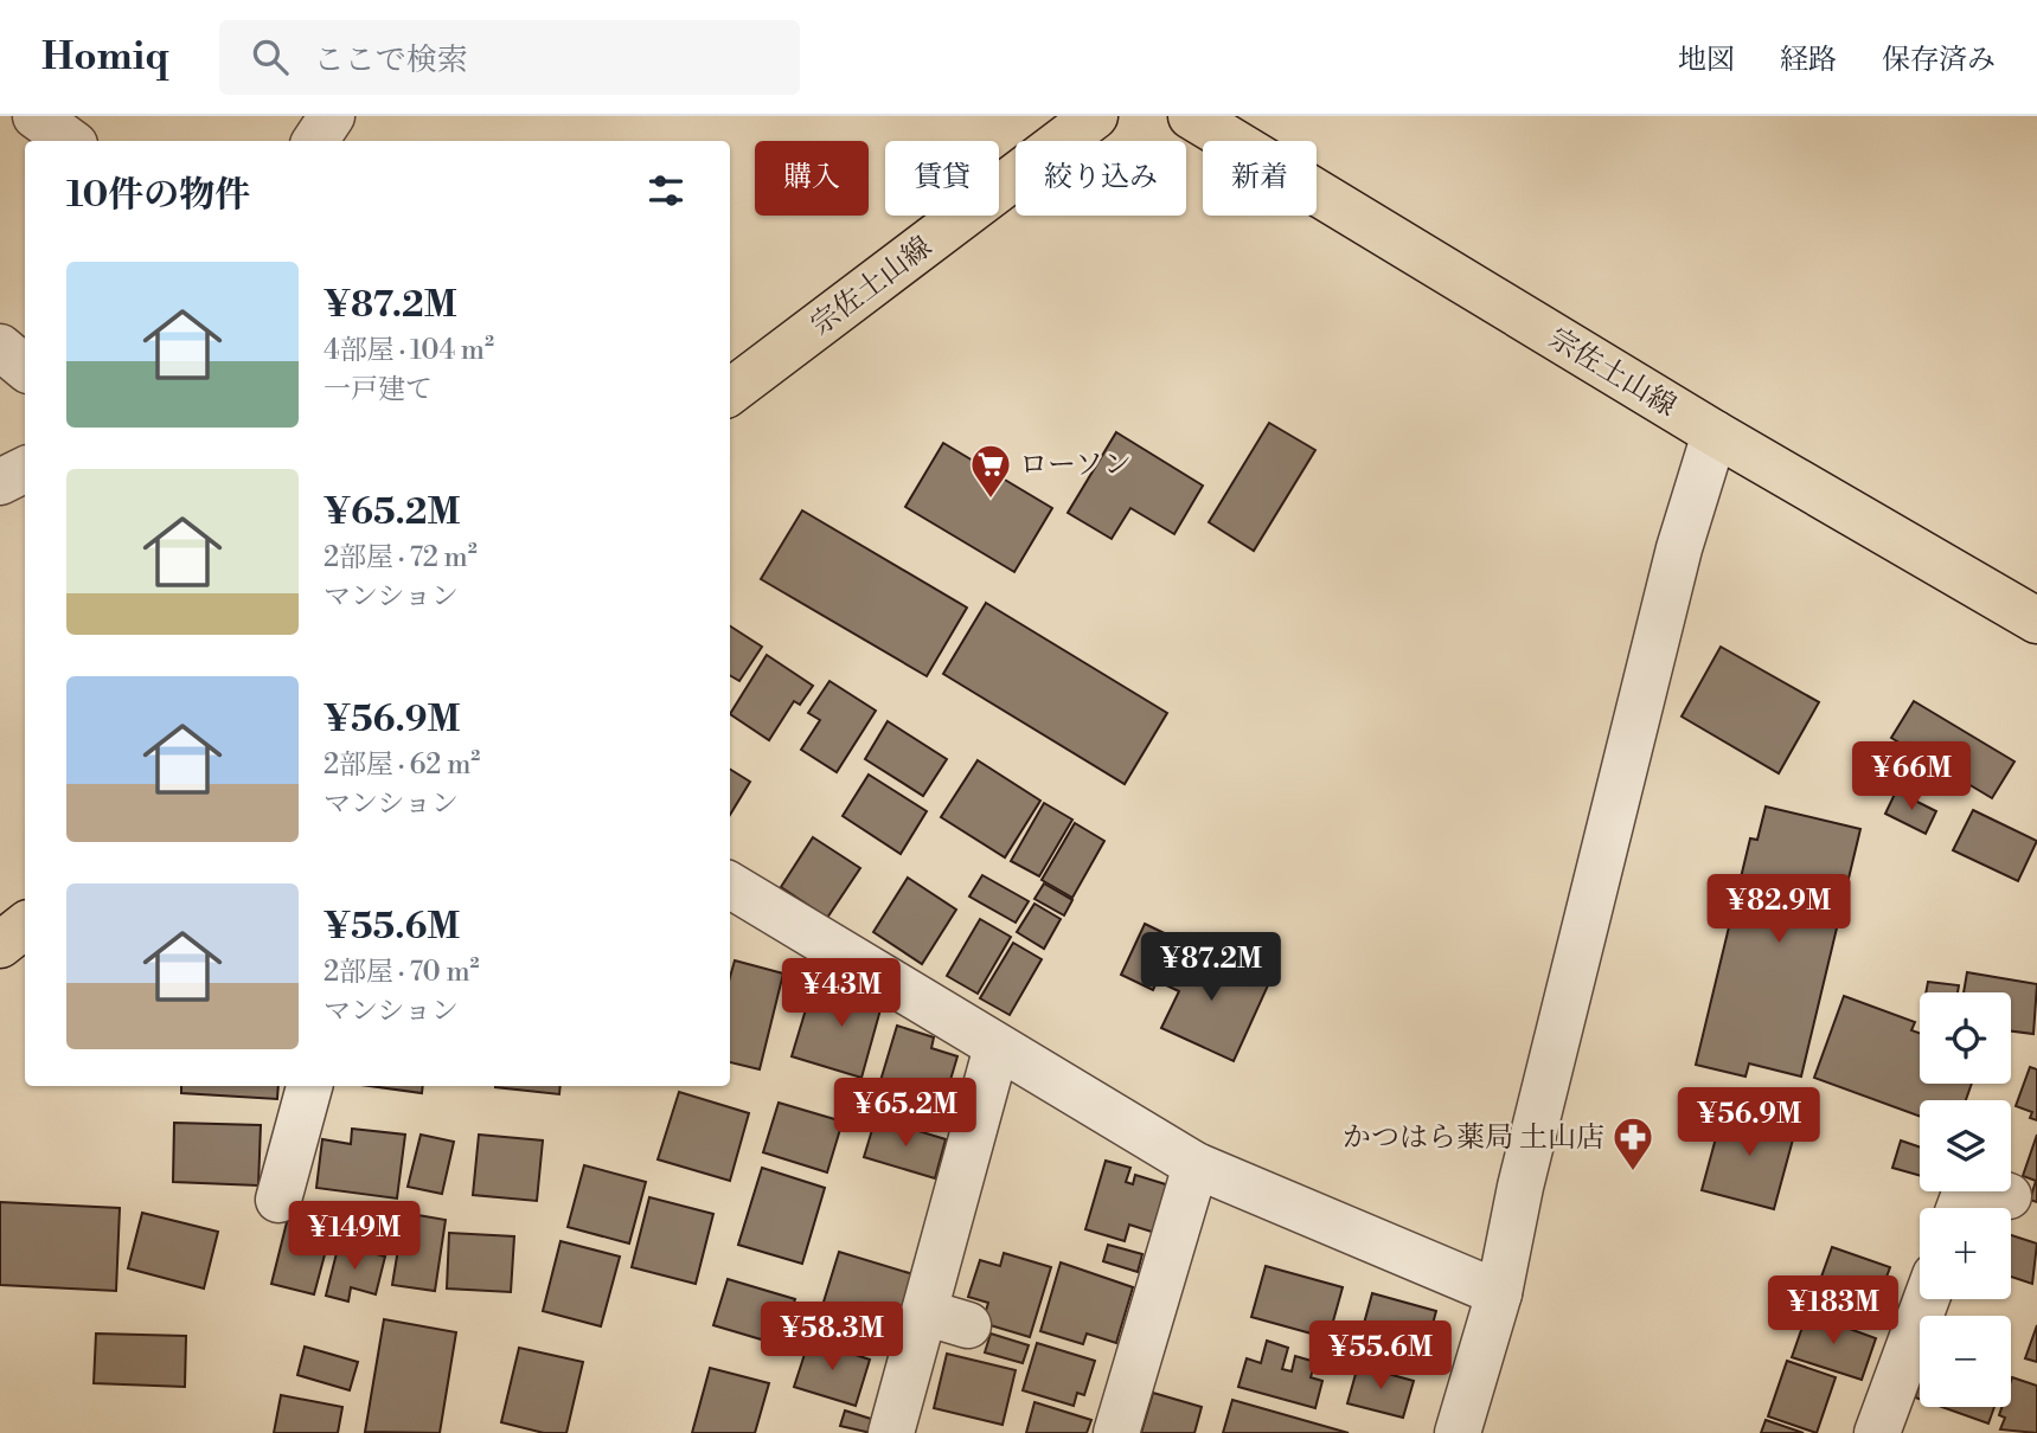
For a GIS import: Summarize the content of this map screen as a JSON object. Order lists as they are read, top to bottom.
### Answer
{
  "streets": {
    "main road": ["宗佐土山線"]
  },
  "places": {
    "supermarket": ["ローソン"],
    "pharmacy": ["かつはら薬局 土山店"]
  },
  "page": {
    "header": "Homiq",
    "search": "ここで検索",
    "nav": ["地図", "経路", "保存済み"],
    "chip": [
      "購入",
      "賃貸",
      "絞り込み",
      "新着"
    ],
    "heading": "10件の物件",
    "list": [
      {
        "name": "¥87.2M",
        "note": "4部屋 · 104 m² · 一戸建て"
      },
      {
        "name": "¥65.2M",
        "note": "2部屋 · 72 m² · マンション"
      },
      {
        "name": "¥56.9M",
        "note": "2部屋 · 62 m² · マンション"
      },
      {
        "name": "¥55.6M",
        "note": "2部屋 · 70 m² · マンション"
      }
    ],
    "price": [
      "¥66M",
      "¥82.9M",
      "¥87.2M",
      "¥43M",
      "¥65.2M",
      "¥56.9M",
      "¥149M",
      "¥183M",
      "¥58.3M",
      "¥55.6M"
    ],
    "map_buttons": ["+", "−"]
  }
}
